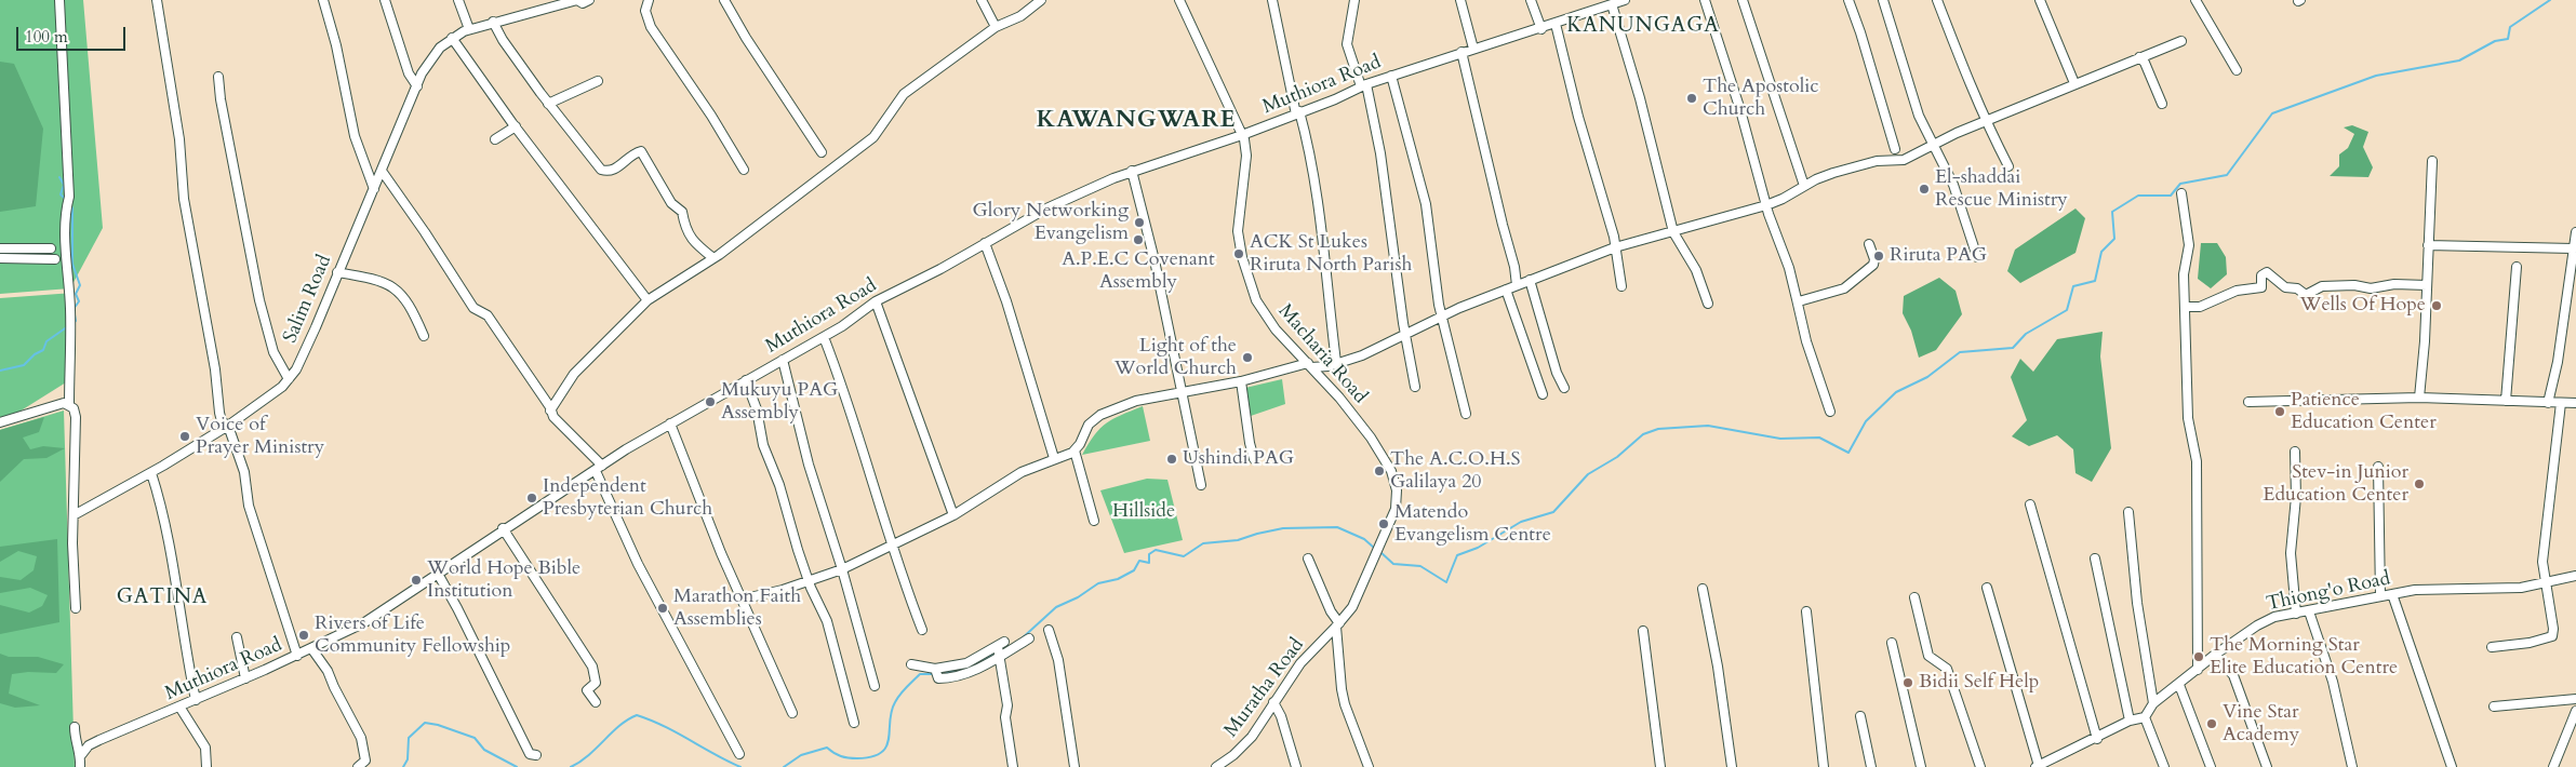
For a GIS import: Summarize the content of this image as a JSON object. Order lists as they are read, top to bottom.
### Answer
{
  "streets": {
    "street": [
      "Muthiora Road",
      "Salim Road",
      "Macharia Road",
      "Thiong'o Road",
      "Muratha Road"
    ]
  },
  "crossings": [
    ["Muthiora Road", "Macharia Road"],
    ["Macharia Road", "Muratha Road"]
  ],
  "districts": ["KANUNGAGA", "KAWANGWARE", "GATINA"],
  "parks": ["Hillside"],
  "places": [
    "The Apostolic Church",
    "El-shaddai Rescue Ministry",
    "Glory Networking Evangelism",
    "A.P.E.C Covenant Assembly",
    "ACK St Lukes Riruta North Parish",
    "Riruta PAG",
    "Wells Of Hope",
    "Light of the World Church",
    "Mukuyu PAG Assembly",
    "Patience Education Center",
    "Voice of Prayer Ministry",
    "Ushindi PAG",
    "The A.C.O.H.S Galilaya 20",
    "Stev-in Junior Education Center",
    "Independent Presbyterian Church",
    "Matendo Evangelism Centre",
    "World Hope Bible Institution",
    "Marathon Faith Assemblies",
    "Rivers of Life Community Fellowship",
    "The Morning Star Elite Education Centre",
    "Bidii Self Help",
    "Vine Star Academy"
  ],
  "scale_bar": "100 m"
}
